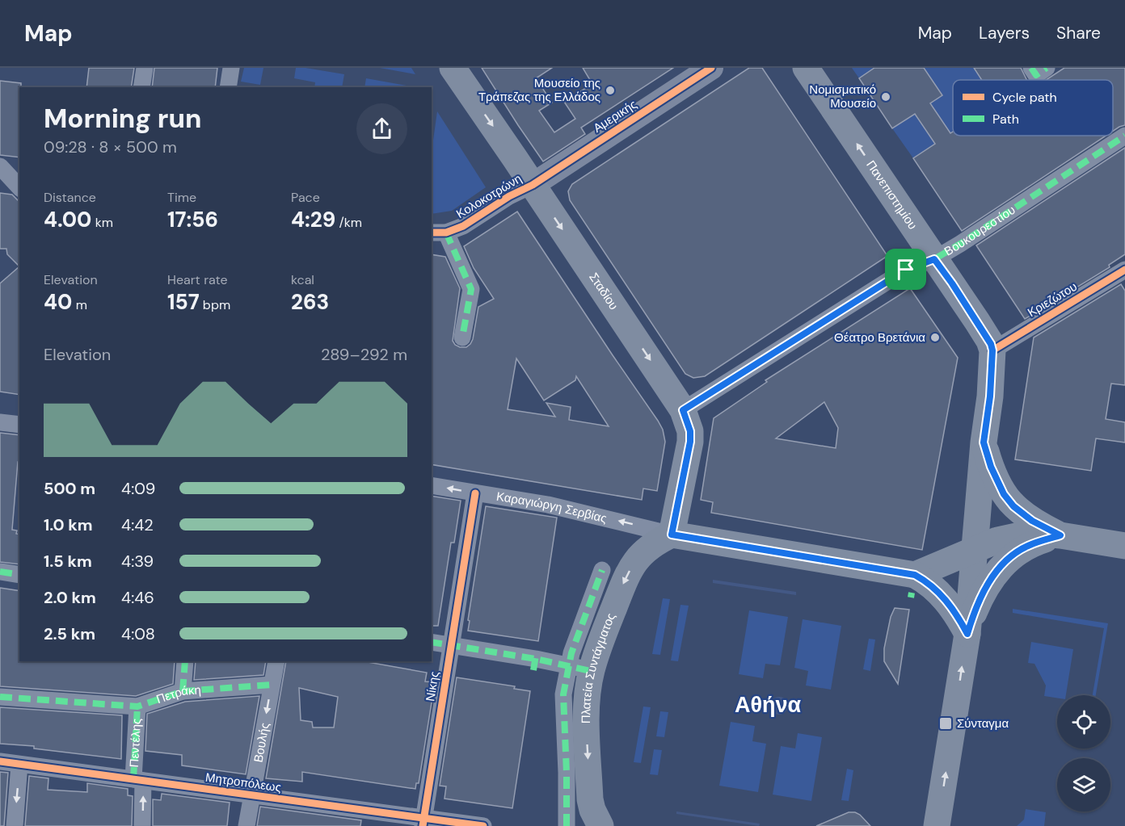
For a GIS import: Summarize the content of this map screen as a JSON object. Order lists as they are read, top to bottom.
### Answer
{
  "streets": {
    "main road": ["Πανεπιστημίου", "Σταδίου", "Πλατεία Συντάγματος"],
    "street": [
      "Αμερικής",
      "Κολοκοτρώνη",
      "Βουκουρεστίου",
      "Κριεζώτου",
      "Καραγιώργη Σερβίας",
      "Νίκης",
      "Πετράκη",
      "Πεντέλης",
      "Βουλής",
      "Μητροπόλεως"
    ]
  },
  "crossings": [
    ["Αμερικής", "Κολοκοτρώνη"],
    ["Αμερικής", "Σταδίου"],
    ["Πανεπιστημίου", "Βουκουρεστίου"],
    ["Πανεπιστημίου", "Κριεζώτου"],
    ["Κολοκοτρώνη", "Σταδίου"],
    ["Βουκουρεστίου", "Σταδίου"],
    ["Σταδίου", "Καραγιώργη Σερβίας"],
    ["Σταδίου", "Πλατεία Συντάγματος"],
    ["Καραγιώργη Σερβίας", "Πλατεία Συντάγματος"],
    ["Καραγιώργη Σερβίας", "Νίκης"],
    ["Νίκης", "Μητροπόλεως"],
    ["Πετράκη", "Πεντέλης"],
    ["Πετράκη", "Βουλής"],
    ["Πεντέλης", "Μητροπόλεως"],
    ["Βουλής", "Μητροπόλεως"]
  ],
  "one_way": [
    "Πανεπιστημίου",
    "Σταδίου",
    "Καραγιώργη Σερβίας",
    "Πλατεία Συντάγματος",
    "Βουλής"
  ],
  "districts": ["Αθήνα"],
  "places": {
    "other": ["Μουσείο της Τράπεζας της Ελλάδος", "Νομισματικό Μουσείο", "Θέατρο Βρετάνια"],
    "transit": ["Σύνταγμα"]
  },
  "legend": ["Cycle path", "Path"],
  "page": {
    "header": "Map",
    "nav": ["Map", "Layers", "Share"],
    "heading": ["Morning run", "09:28 · 8 × 500 m"],
    "stats": [
      ["Distance", "4.00 km"],
      ["Time", "17:56"],
      ["Pace", "4:29 /km"],
      ["Elevation", "40 m"],
      ["Heart rate", "157 bpm"],
      ["kcal", "263"]
    ],
    "chart": ["Elevation", "289–292 m"],
    "list": [
      {
        "name": "500 m",
        "note": "4:09"
      },
      {
        "name": "1.0 km",
        "note": "4:42"
      },
      {
        "name": "1.5 km",
        "note": "4:39"
      },
      {
        "name": "2.0 km",
        "note": "4:46"
      },
      {
        "name": "2.5 km",
        "note": "4:08"
      }
    ]
  }
}
